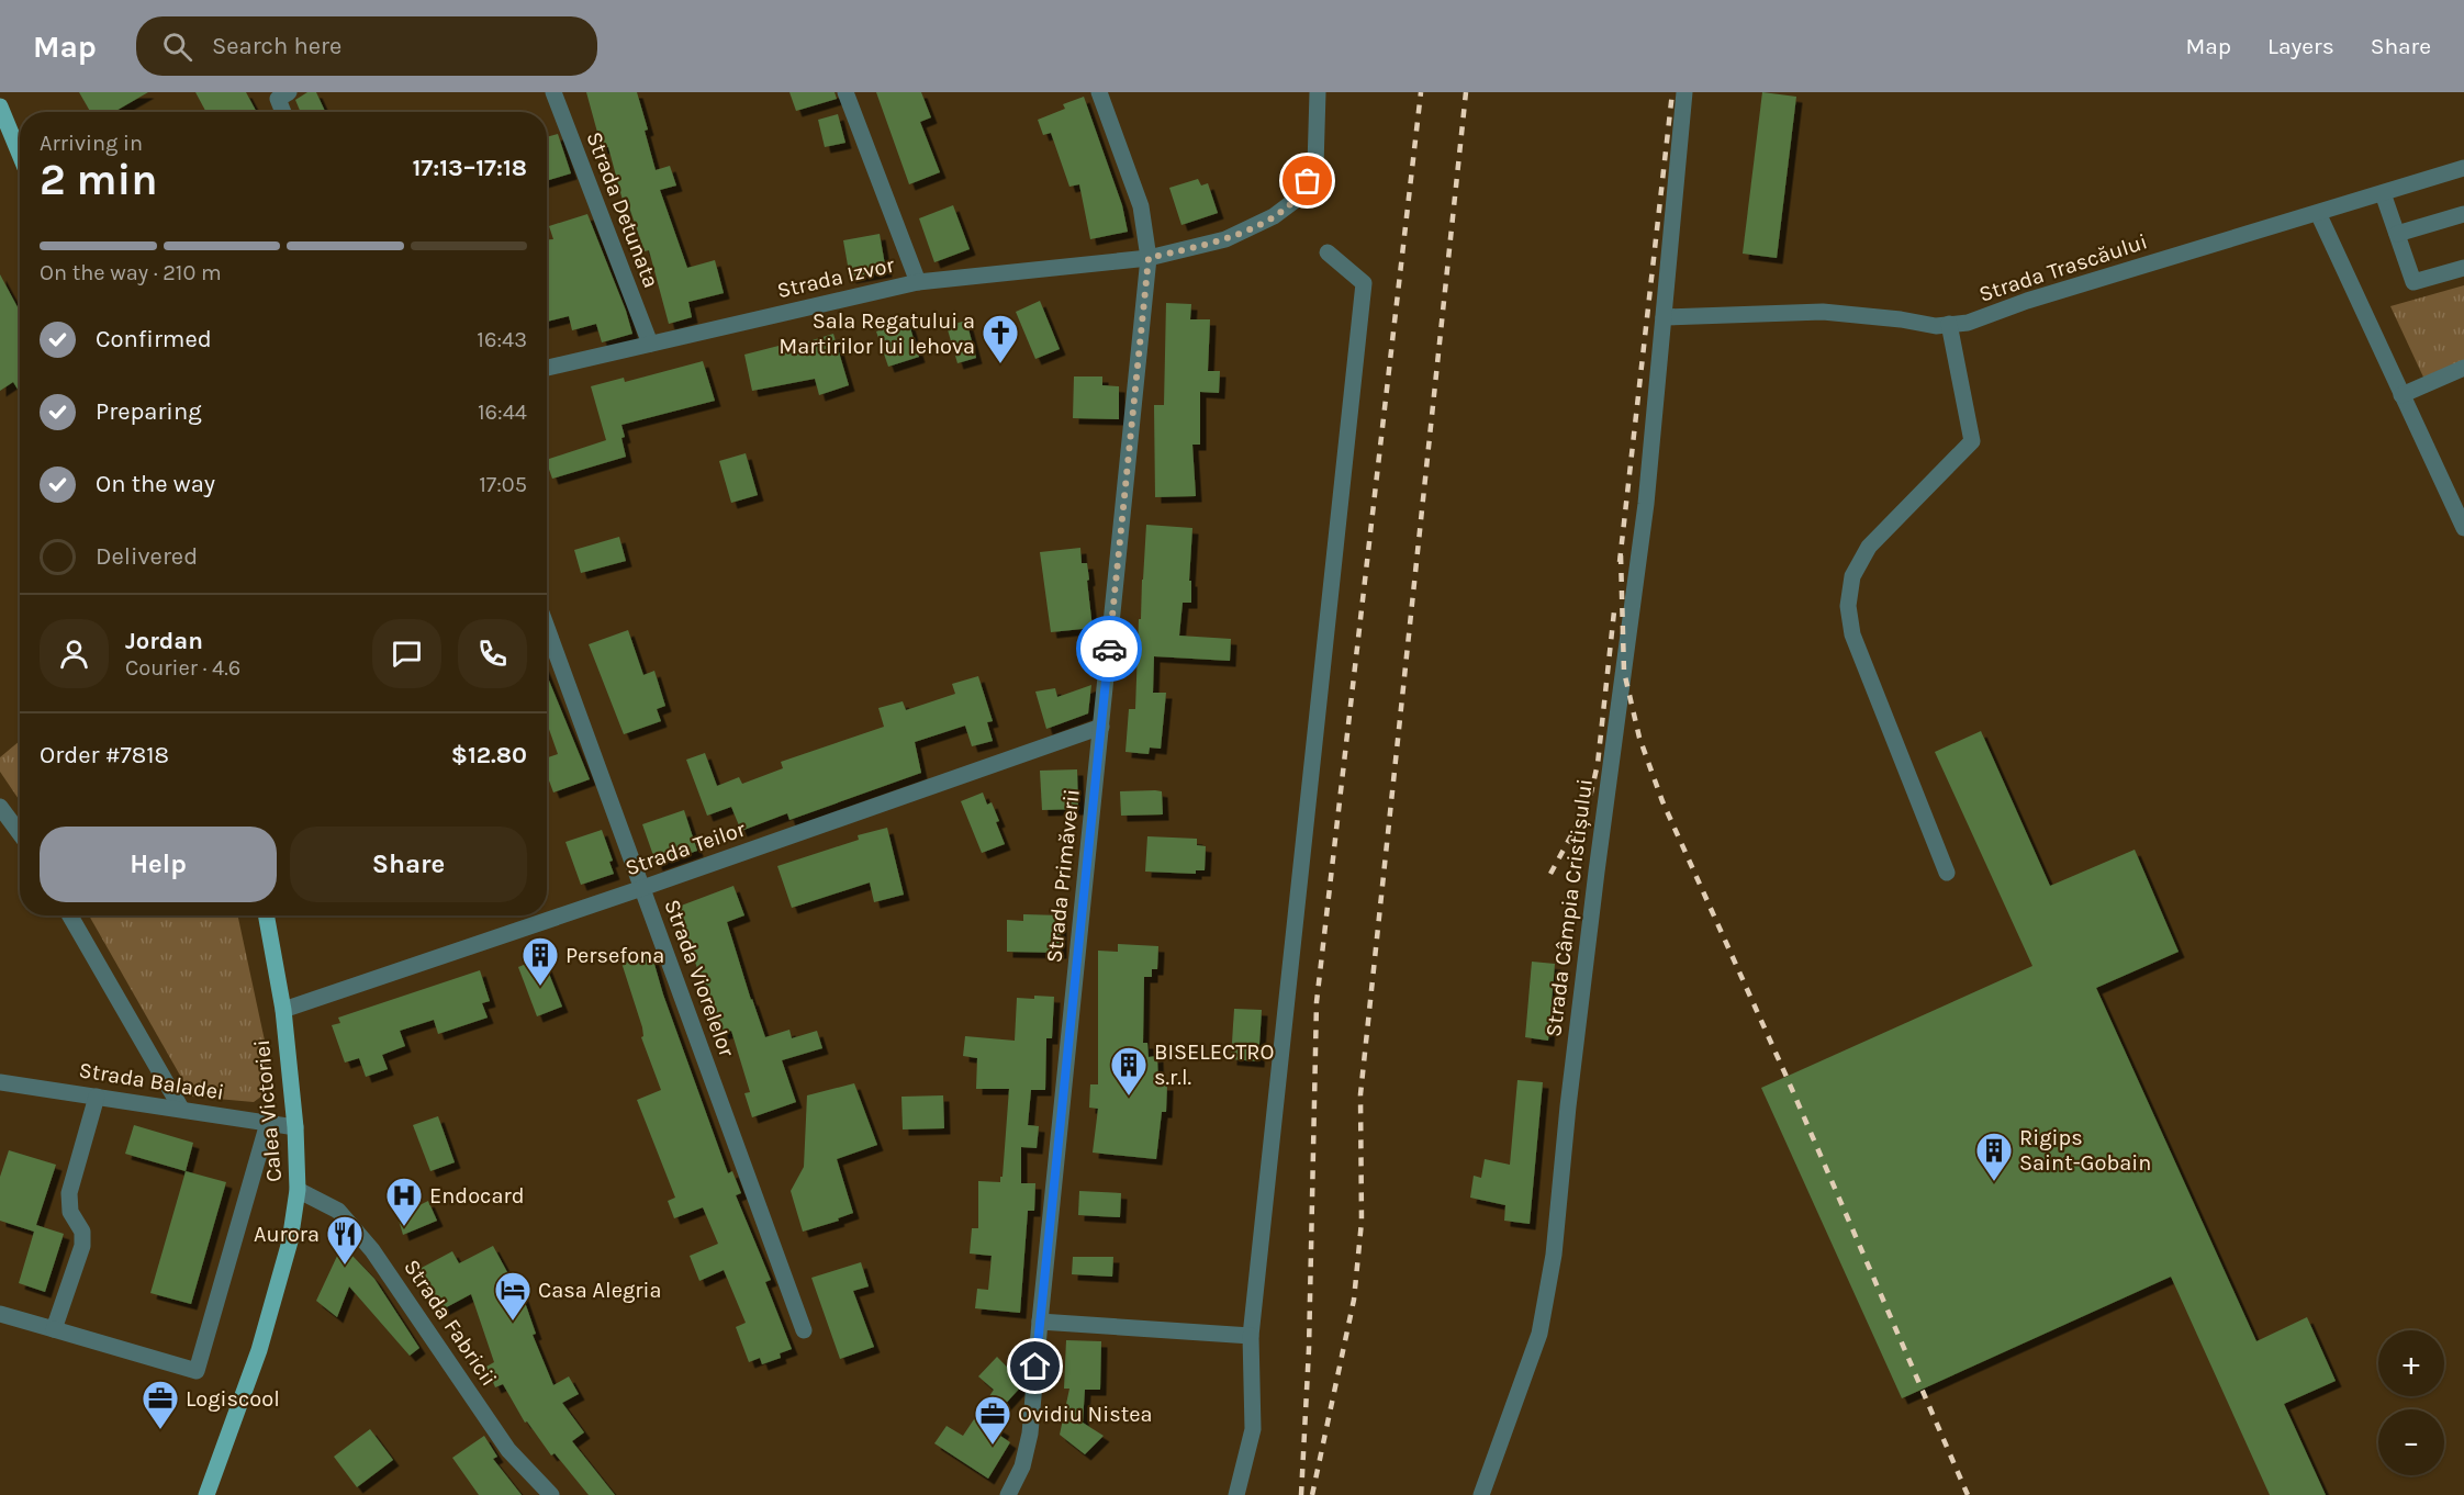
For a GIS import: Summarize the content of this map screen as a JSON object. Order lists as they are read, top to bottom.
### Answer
{
  "streets": {
    "main road": ["Calea Victoriei"],
    "street": [
      "Strada Detunata",
      "Strada Trascăului",
      "Strada Izvor",
      "Strada Teilor",
      "Strada Primăverii",
      "Strada Câmpia Cristișului",
      "Strada Viorelelor",
      "Strada Baladei",
      "Strada Fabricii"
    ]
  },
  "crossings": [
    ["Strada Detunata", "Strada Izvor"],
    ["Strada Trascăului", "Strada Câmpia Cristișului"],
    ["Strada Izvor", "Strada Primăverii"],
    ["Strada Teilor", "Strada Primăverii"],
    ["Strada Teilor", "Strada Viorelelor"],
    ["Strada Teilor", "Calea Victoriei"],
    ["Strada Baladei", "Calea Victoriei"],
    ["Calea Victoriei", "Strada Fabricii"]
  ],
  "places": {
    "church": ["Sala Regatului a Martirilor lui Iehova"],
    "building": ["Persefona", "BISELECTRO s.r.l.", "Rigips Saint-Gobain"],
    "hospital": ["Endocard"],
    "restaurant": ["Aurora"],
    "hotel": ["Casa Alegria"],
    "office": ["Logiscool", "Ovidiu Nistea"]
  },
  "page": {
    "header": "Map",
    "search": "Search here",
    "nav": ["Map", "Layers", "Share"],
    "heading": ["2 min", "Arriving in", "17:13–17:18"],
    "panel": [
      "Jordan",
      "Courier · 4.6",
      "Order #7818",
      "$12.80"
    ],
    "bar": "On the way · 210 m",
    "list": [
      ["Confirmed", "16:43"],
      ["Preparing", "16:44"],
      ["On the way", "17:05"],
      "Delivered"
    ],
    "buttons": ["Help", "Share"],
    "map_buttons": ["+", "−"]
  }
}
